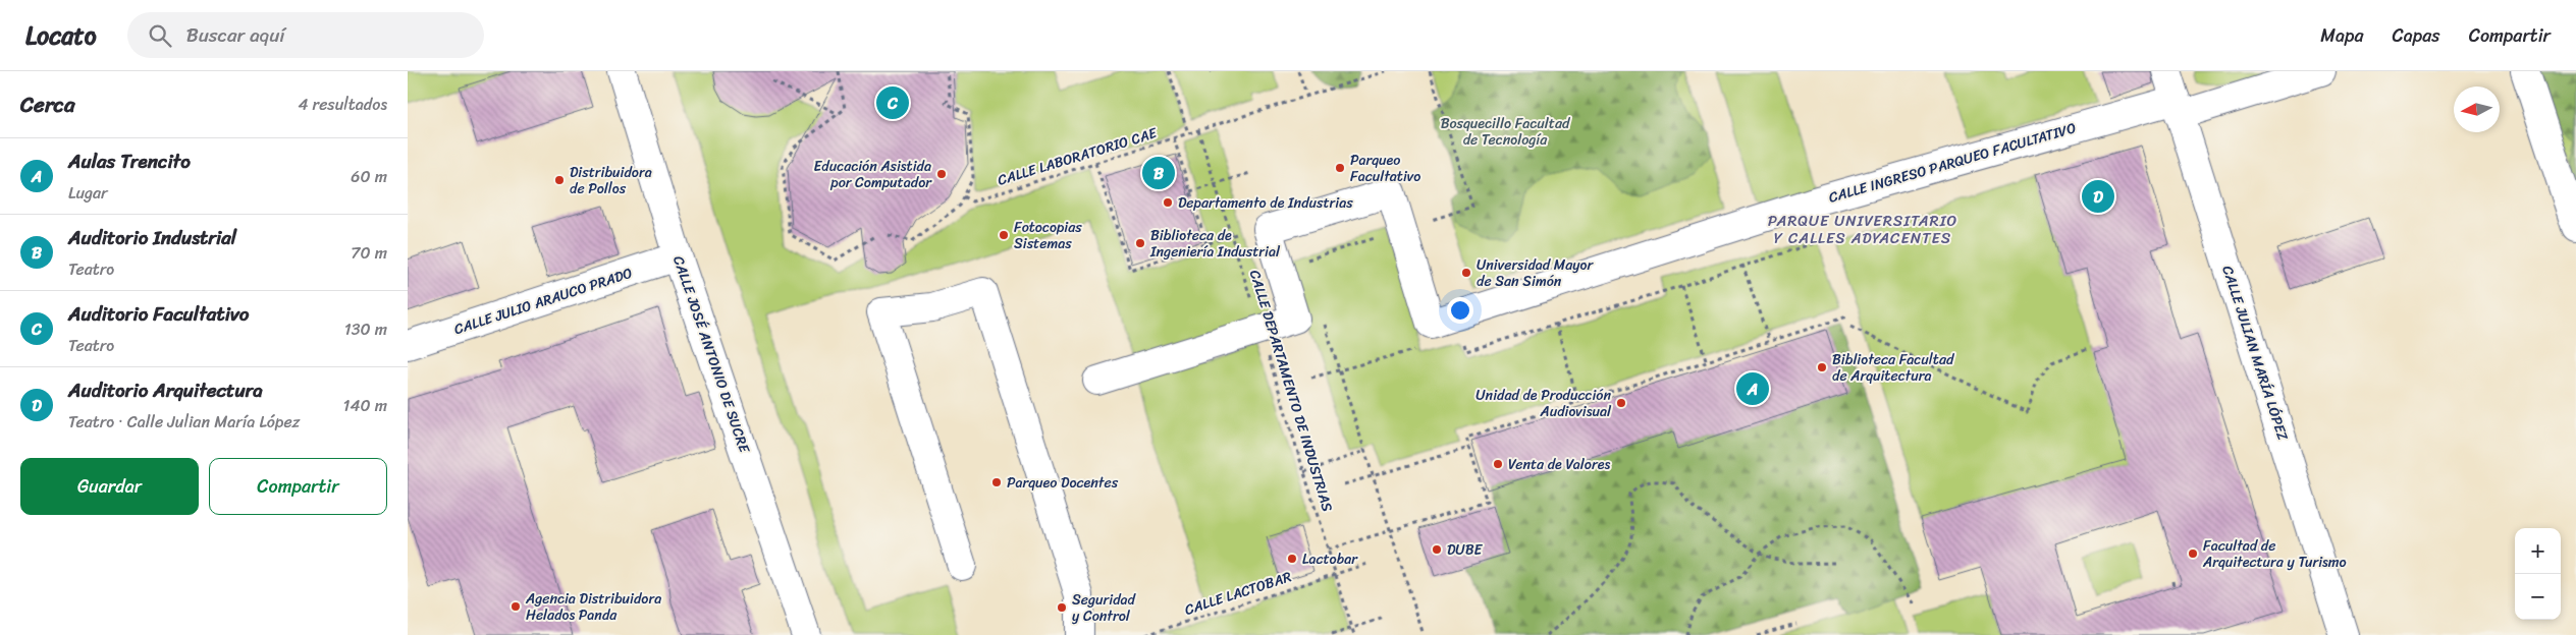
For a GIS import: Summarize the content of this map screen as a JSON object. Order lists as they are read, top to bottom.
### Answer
{
  "streets": {
    "street": [
      "CALLE INGRESO PARQUEO FACULTATIVO",
      "CALLE JULIO ARAUCO PRADO",
      "CALLE JULIAN MARÍA LÓPEZ",
      "CALLE JOSÉ ANTONIO DE SUCRE"
    ],
    "path": ["CALLE LABORATORIO CAE", "CALLE DEPARTAMENTO DE INDUSTRIAS", "CALLE LACTOBAR"]
  },
  "crossings": [
    ["CALLE LABORATORIO CAE", "CALLE DEPARTAMENTO DE INDUSTRIAS"],
    ["CALLE INGRESO PARQUEO FACULTATIVO", "CALLE JULIAN MARÍA LÓPEZ"],
    ["CALLE JULIO ARAUCO PRADO", "CALLE JOSÉ ANTONIO DE SUCRE"],
    ["CALLE DEPARTAMENTO DE INDUSTRIAS", "CALLE LACTOBAR"]
  ],
  "districts": ["PARQUE UNIVERSITARIO Y CALLES ADYACENTES"],
  "parks": ["Bosquecillo Facultad de Tecnología"],
  "places": [
    "Parqueo Facultativo",
    "Educación Asistida por Computador",
    "Distribuidora de Pollos",
    "Departamento de Industrias",
    "Fotocopias Sistemas",
    "Biblioteca de Ingeniería Industrial",
    "Universidad Mayor de San Simón",
    "Biblioteca Facultad de Arquitectura",
    "Unidad de Producción Audiovisual",
    "Venta de Valores",
    "Parqueo Docentes",
    "DUBE",
    "Facultad de Arquitectura y Turismo",
    "Lactobar",
    "Agencia Distribuidora Helados Panda",
    "Seguridad y Control"
  ],
  "north": "left",
  "page": {
    "header": "Locato",
    "search": "Buscar aquí",
    "nav": ["Mapa", "Capas", "Compartir"],
    "heading": ["Cerca", "4 resultados"],
    "pins": [
      "C",
      "B",
      "D",
      "A"
    ],
    "list": [
      {
        "mark": "A",
        "name": "Aulas Trencito",
        "note": "Lugar",
        "value": "60 m"
      },
      {
        "mark": "B",
        "name": "Auditorio Industrial",
        "note": "Teatro",
        "value": "70 m"
      },
      {
        "mark": "C",
        "name": "Auditorio Facultativo",
        "note": "Teatro",
        "value": "130 m"
      },
      {
        "mark": "D",
        "name": "Auditorio Arquitectura",
        "note": "Teatro · Calle Julian María López",
        "value": "140 m"
      }
    ],
    "buttons": ["Guardar", "Compartir"],
    "map_buttons": ["+", "−"]
  }
}
